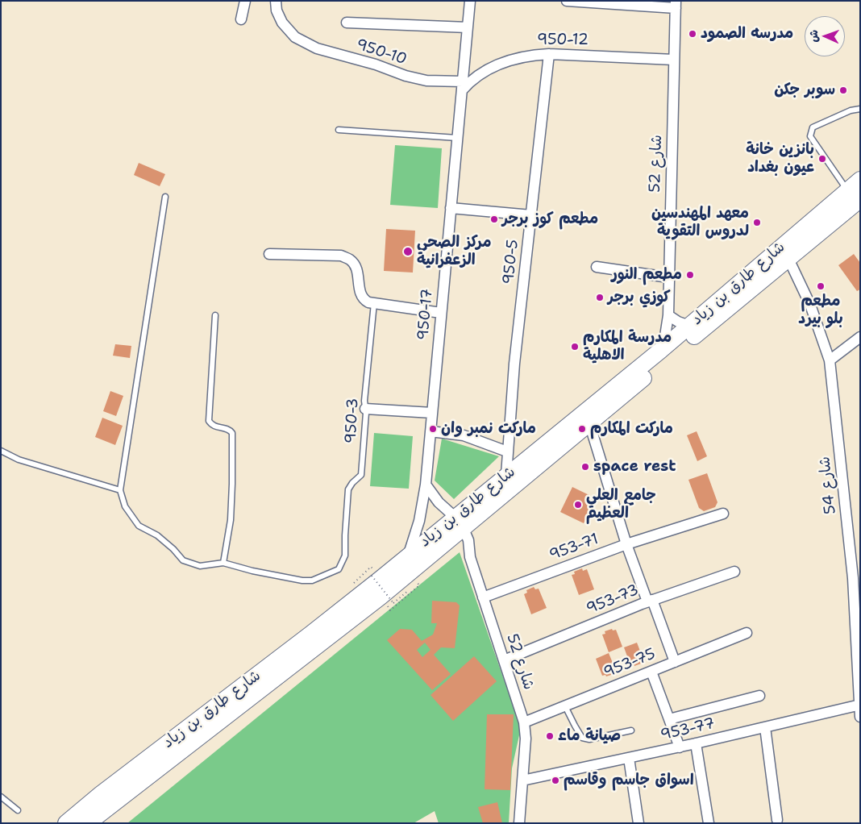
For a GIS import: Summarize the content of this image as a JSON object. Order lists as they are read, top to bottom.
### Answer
{
  "streets": {
    "main road": ["شارع طارق بن زياد"],
    "street": [
      "950-12",
      "950-10",
      "شارع 52",
      "950-5",
      "950-17",
      "شارع 54",
      "953-71",
      "953-73",
      "953-75",
      "953-77"
    ],
    "lane": ["950-3"]
  },
  "crossings": [
    ["950-12", "950-10"],
    ["950-12", "شارع 52"],
    ["950-12", "950-5"],
    ["950-12", "950-17"],
    ["950-10", "950-17"],
    ["شارع 52", "شارع طارق بن زياد"],
    ["شارع 52", "953-71"],
    ["شارع 52", "953-73"],
    ["شارع 52", "953-75"],
    ["شارع 52", "953-77"],
    ["950-5", "شارع طارق بن زياد"],
    ["شارع طارق بن زياد", "950-17"],
    ["شارع طارق بن زياد", "شارع 54"],
    ["شارع 54", "953-77"]
  ],
  "places": [
    "مدرسه الصمود",
    "سوبر جكن",
    "بانزين خانة عيون بغداد",
    "مطعم كوز برجر",
    "معهد المهندسين لدروس التقوية",
    "مركز الصحي الزعفرانية",
    "مطعم النور",
    "مطعم بلو بيرد",
    "كوزي برجر",
    "مدرسة المكارم الاهلية",
    "ماركت نمبر وان",
    "ماركت المكارم",
    "space rest",
    "جامع العلي العظيم",
    "صيانة ماء",
    "اسواق جاسم وقاسم"
  ],
  "north": "left"
}
